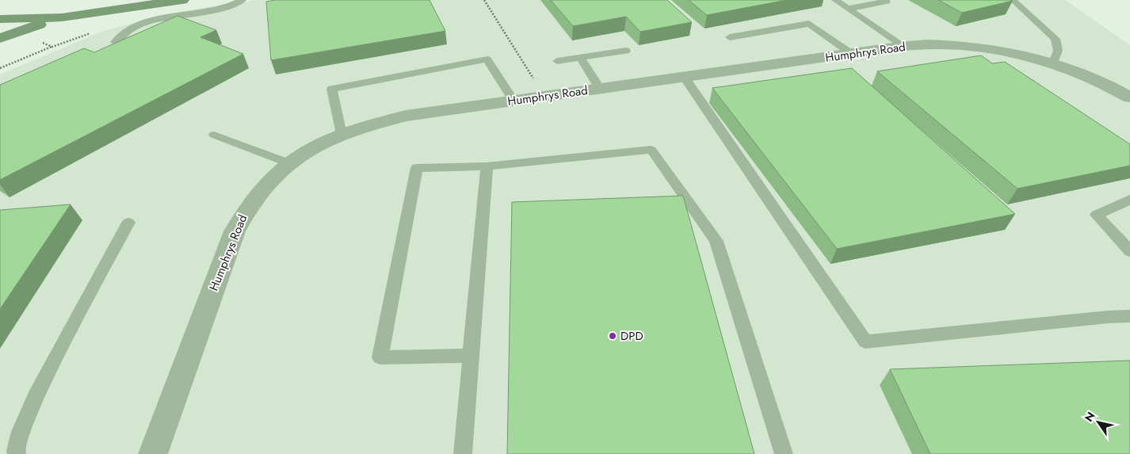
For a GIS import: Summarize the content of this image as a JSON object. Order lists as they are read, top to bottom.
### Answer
{
  "streets": {
    "street": ["Humphrys Road"]
  },
  "places": ["DPD"],
  "north": "top left"
}
